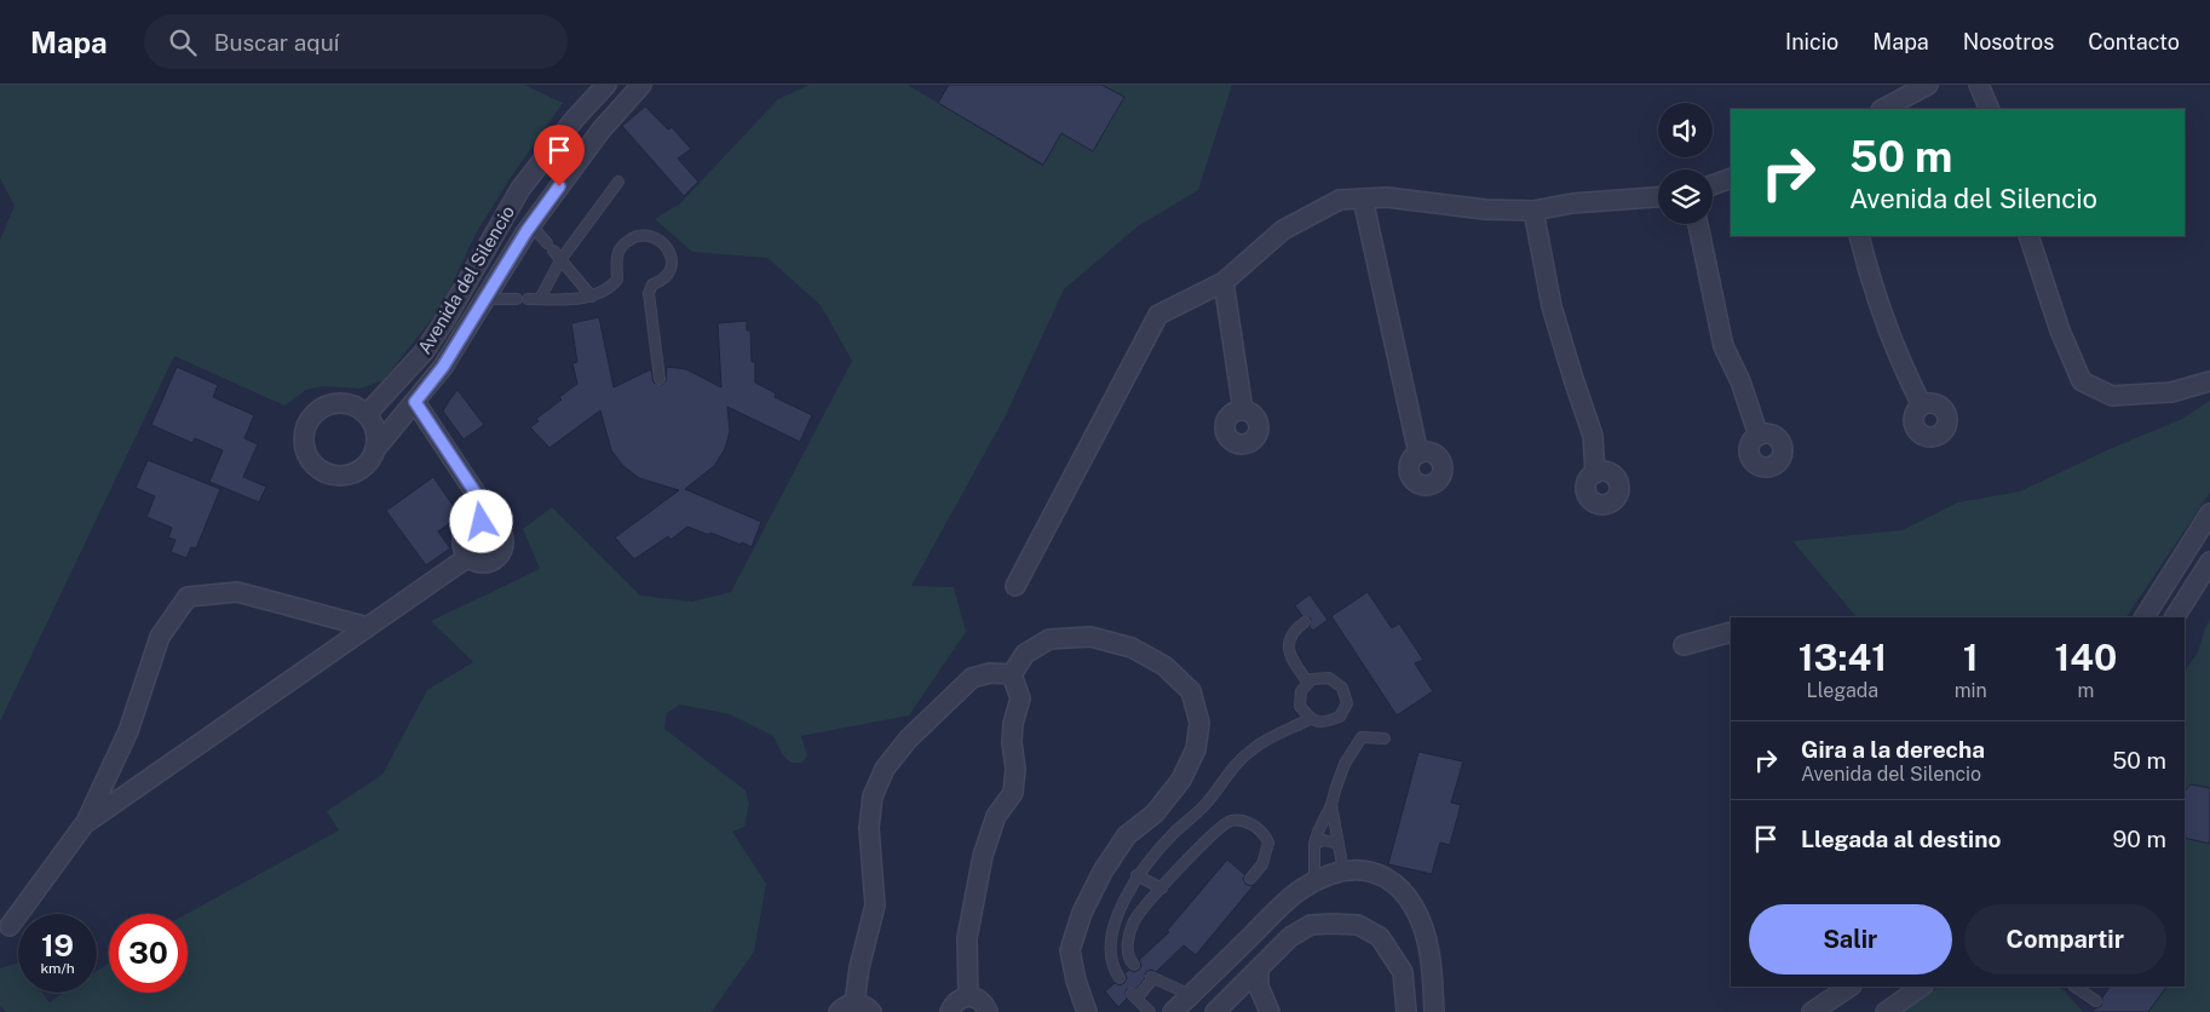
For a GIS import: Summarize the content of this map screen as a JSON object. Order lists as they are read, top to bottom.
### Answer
{
  "streets": {
    "street": ["Avenida del Silencio"]
  },
  "page": {
    "header": "Mapa",
    "search": "Buscar aquí",
    "nav": [
      "Inicio",
      "Mapa",
      "Nosotros",
      "Contacto"
    ],
    "turn": ["50 m", "Avenida del Silencio"],
    "eta": [
      "13:41",
      "Llegada",
      "1",
      "min",
      "140",
      "m"
    ],
    "list": [
      {
        "name": "Gira a la derecha",
        "note": "Avenida del Silencio",
        "value": "50 m"
      },
      {
        "name": "Llegada al destino",
        "value": "90 m"
      }
    ],
    "buttons": ["Salir", "Compartir"],
    "speed": "19 km/h",
    "limit": "30"
  }
}
